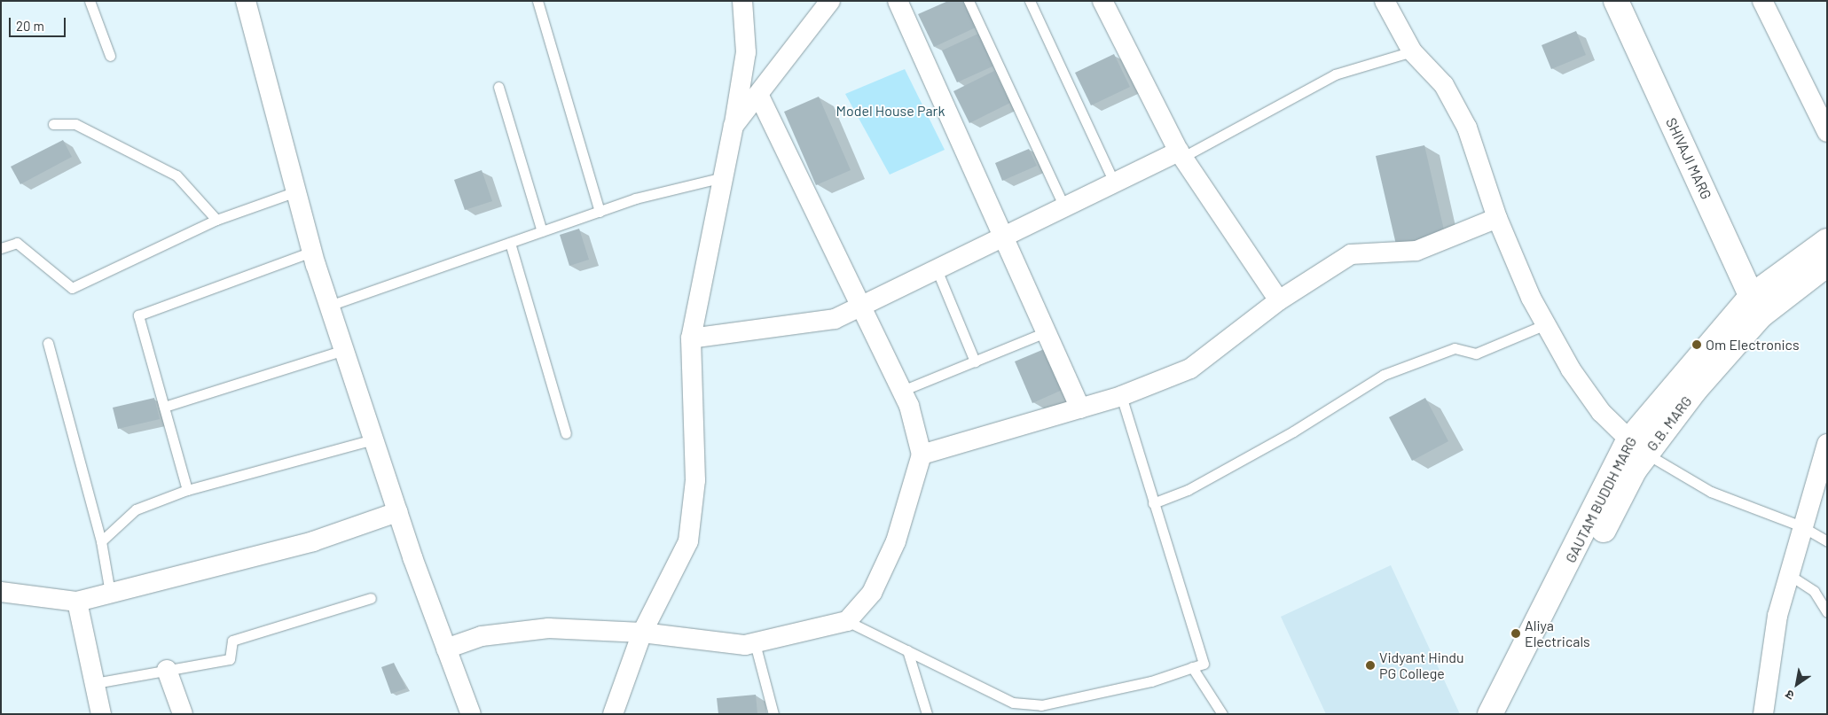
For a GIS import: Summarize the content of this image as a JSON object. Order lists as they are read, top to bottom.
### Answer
{
  "streets": {
    "street": ["SHIVAJI MARG", "G.B. MARG", "GAUTAM BUDDH MARG"]
  },
  "crossings": [
    ["SHIVAJI MARG", "G.B. MARG"],
    ["G.B. MARG", "GAUTAM BUDDH MARG"]
  ],
  "parks": ["Model House Park"],
  "places": ["Om Electronics", "Aliya Electricals", "Vidyant Hindu PG College"],
  "scale_bar": "20 m",
  "north": "bottom left"
}
